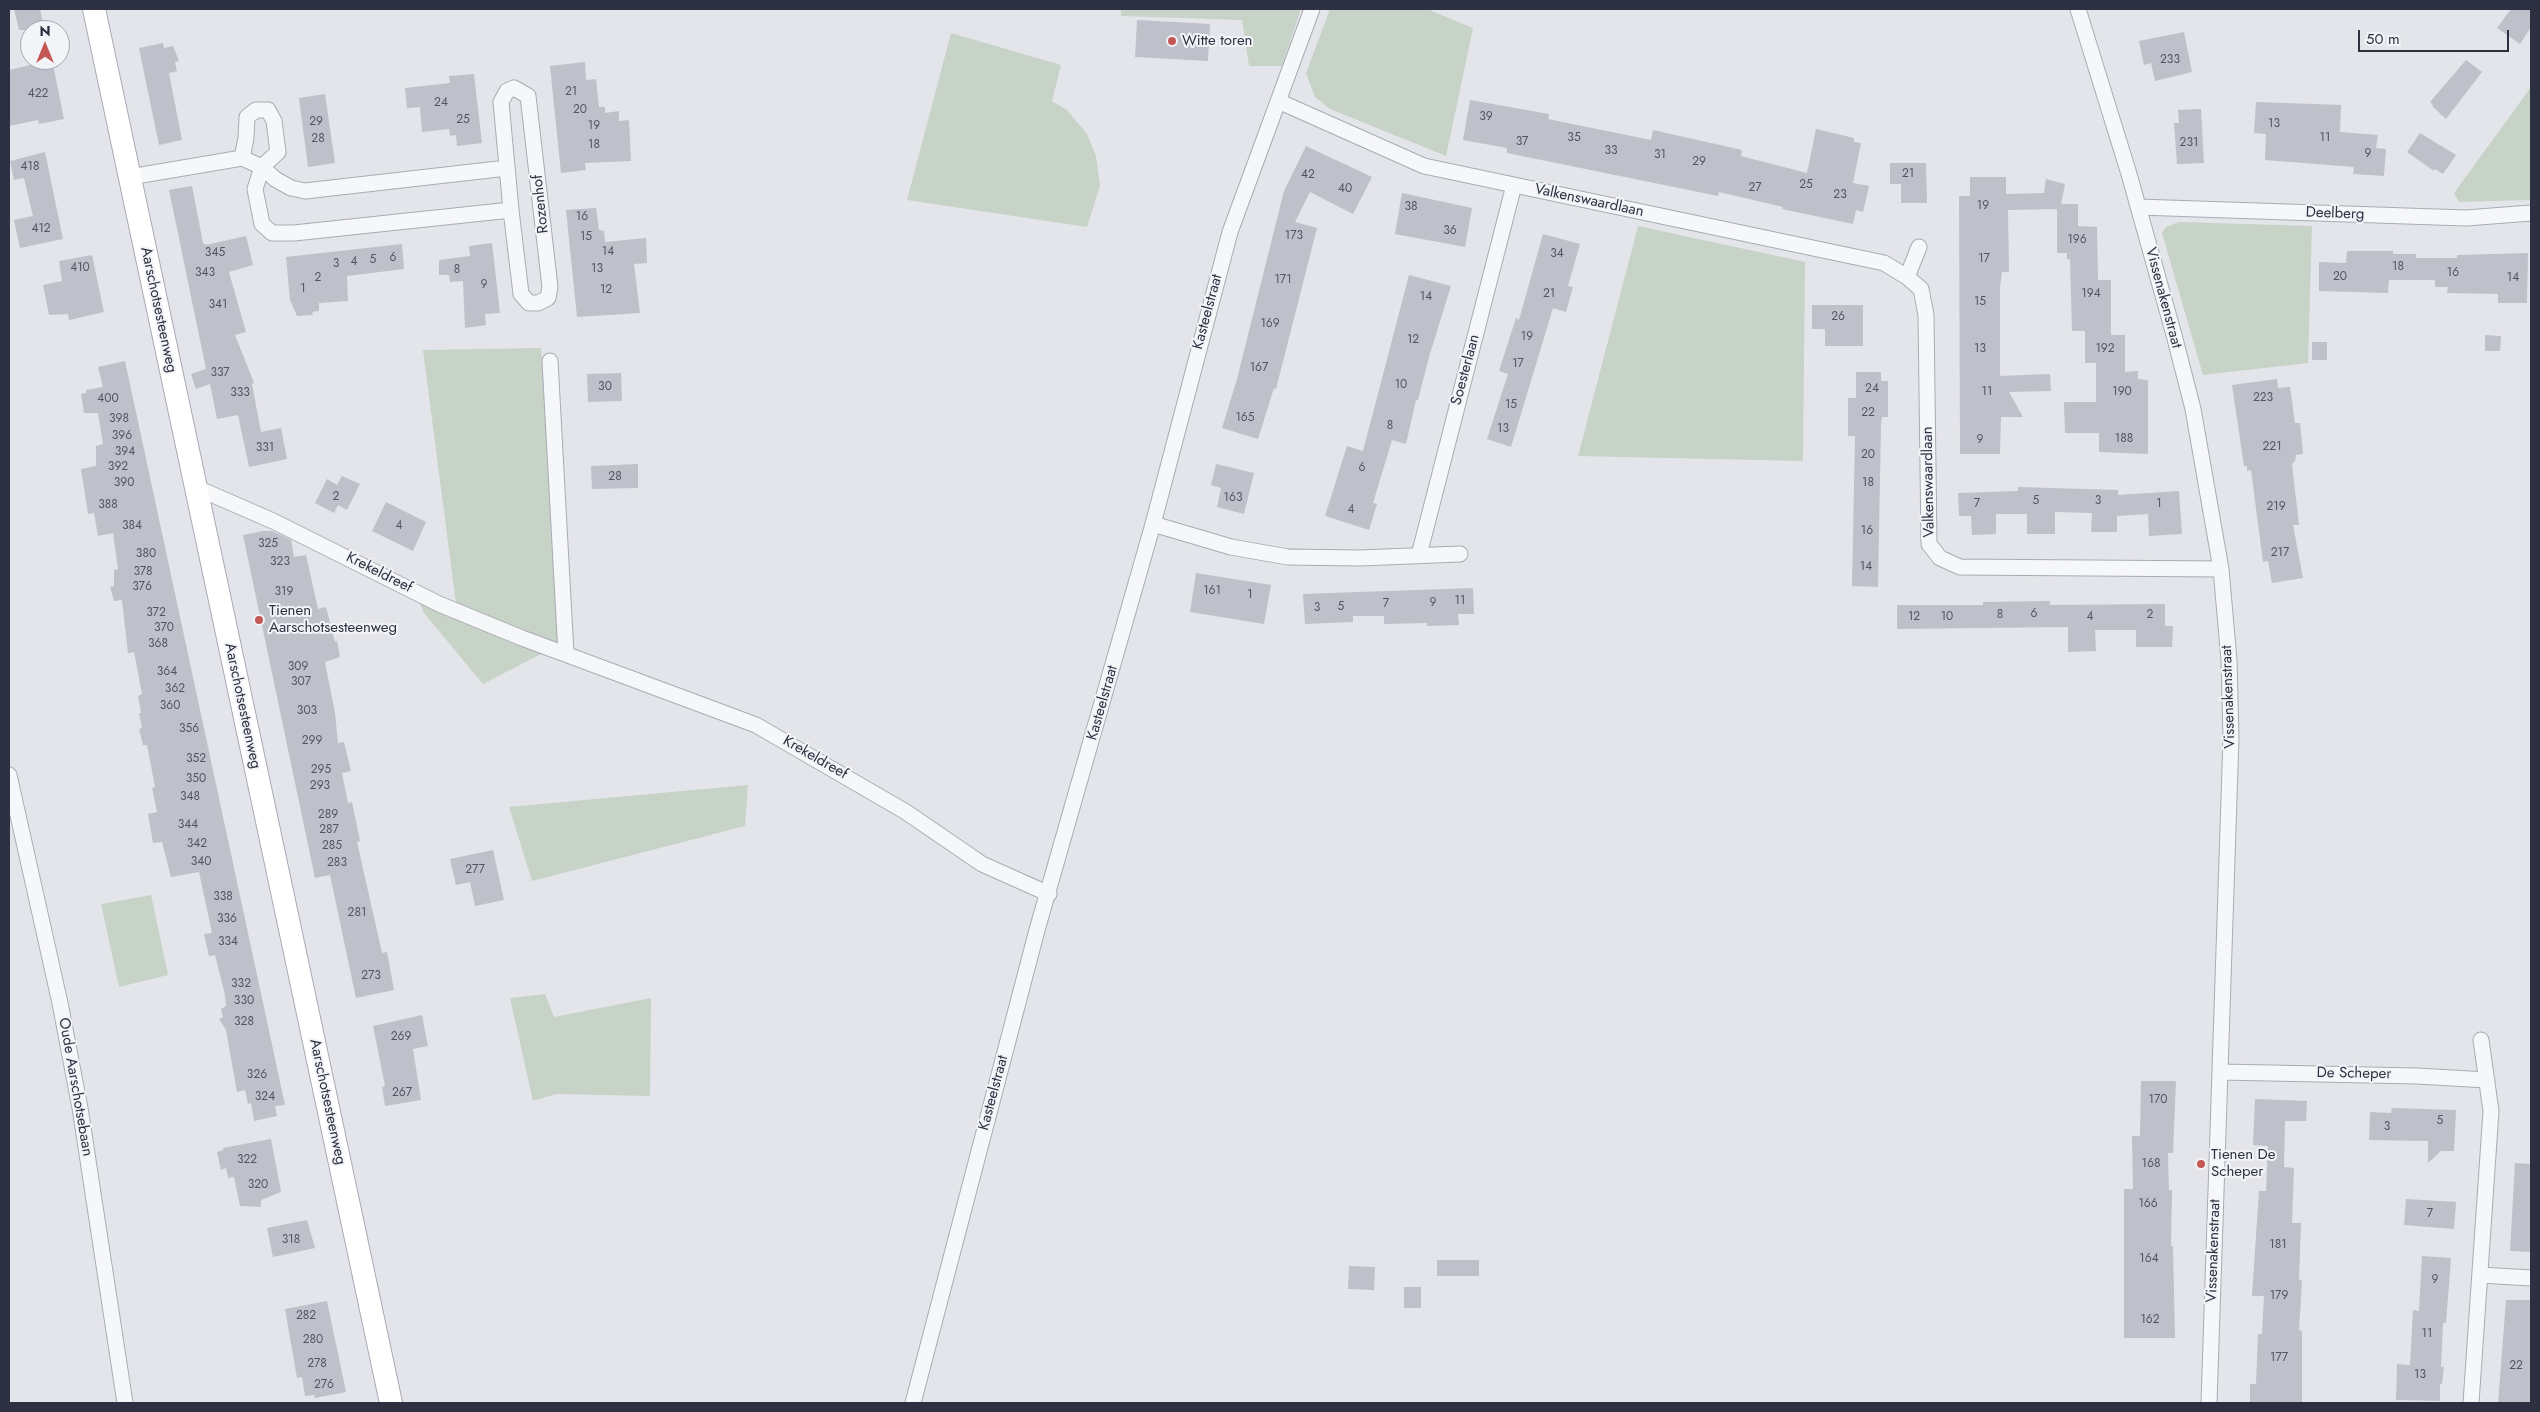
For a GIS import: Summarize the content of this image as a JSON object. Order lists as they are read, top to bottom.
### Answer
{
  "streets": {
    "main road": ["Aarschotsesteenweg"],
    "street": [
      "Valkenswaardlaan",
      "Rozenhof",
      "Deelberg",
      "Vissenakenstraat",
      "Kasteelstraat",
      "Soesterlaan",
      "Krekeldreef",
      "De Scheper",
      "Oude Aarschotsebaan"
    ]
  },
  "crossings": [
    ["Valkenswaardlaan", "Vissenakenstraat"],
    ["Valkenswaardlaan", "Kasteelstraat"],
    ["Valkenswaardlaan", "Soesterlaan"],
    ["Deelberg", "Vissenakenstraat"],
    ["Vissenakenstraat", "De Scheper"],
    ["Aarschotsesteenweg", "Krekeldreef"],
    ["Kasteelstraat", "Krekeldreef"]
  ],
  "places": ["Witte toren", "Tienen Aarschotsesteenweg", "Tienen De Scheper"],
  "house_numbers": [
    "233",
    "21",
    "422",
    "24",
    "20",
    "39",
    "25",
    "29",
    "13",
    "19",
    "35",
    "11",
    "28",
    "37",
    "231",
    "18",
    "33",
    "9",
    "31",
    "29",
    "418",
    "21",
    "42",
    "25",
    "27",
    "40",
    "23",
    "19",
    "38",
    "16",
    "412",
    "36",
    "173",
    "15",
    "196",
    "14",
    "345",
    "34",
    "6",
    "17",
    "5",
    "4",
    "3",
    "18",
    "410",
    "13",
    "8",
    "343",
    "16",
    "20",
    "2",
    "14",
    "171",
    "9",
    "1",
    "12",
    "21",
    "194",
    "14",
    "15",
    "341",
    "26",
    "169",
    "19",
    "12",
    "13",
    "192",
    "17",
    "167",
    "337",
    "10",
    "30",
    "24",
    "11",
    "190",
    "333",
    "223",
    "400",
    "15",
    "22",
    "165",
    "398",
    "8",
    "13",
    "396",
    "188",
    "9",
    "221",
    "331",
    "394",
    "20",
    "392",
    "6",
    "28",
    "390",
    "18",
    "2",
    "163",
    "5",
    "3",
    "7",
    "1",
    "388",
    "219",
    "4",
    "384",
    "4",
    "16",
    "325",
    "217",
    "380",
    "323",
    "14",
    "378",
    "376",
    "161",
    "319",
    "1",
    "11",
    "9",
    "7",
    "5",
    "3",
    "372",
    "6",
    "8",
    "2",
    "12",
    "10",
    "4",
    "370",
    "368",
    "309",
    "364",
    "307",
    "362",
    "360",
    "303",
    "356",
    "299",
    "352",
    "295",
    "350",
    "293",
    "348",
    "289",
    "344",
    "287",
    "342",
    "285",
    "340",
    "283",
    "277",
    "338",
    "281",
    "336",
    "334",
    "273",
    "332",
    "330",
    "328",
    "269",
    "326",
    "267",
    "324",
    "170",
    "5",
    "3",
    "322",
    "168",
    "320",
    "166",
    "7",
    "318",
    "181",
    "164",
    "9",
    "179",
    "282",
    "162",
    "11",
    "280",
    "177",
    "278",
    "22",
    "13",
    "276"
  ],
  "scale_bar": "50 m",
  "north": "top"
}
